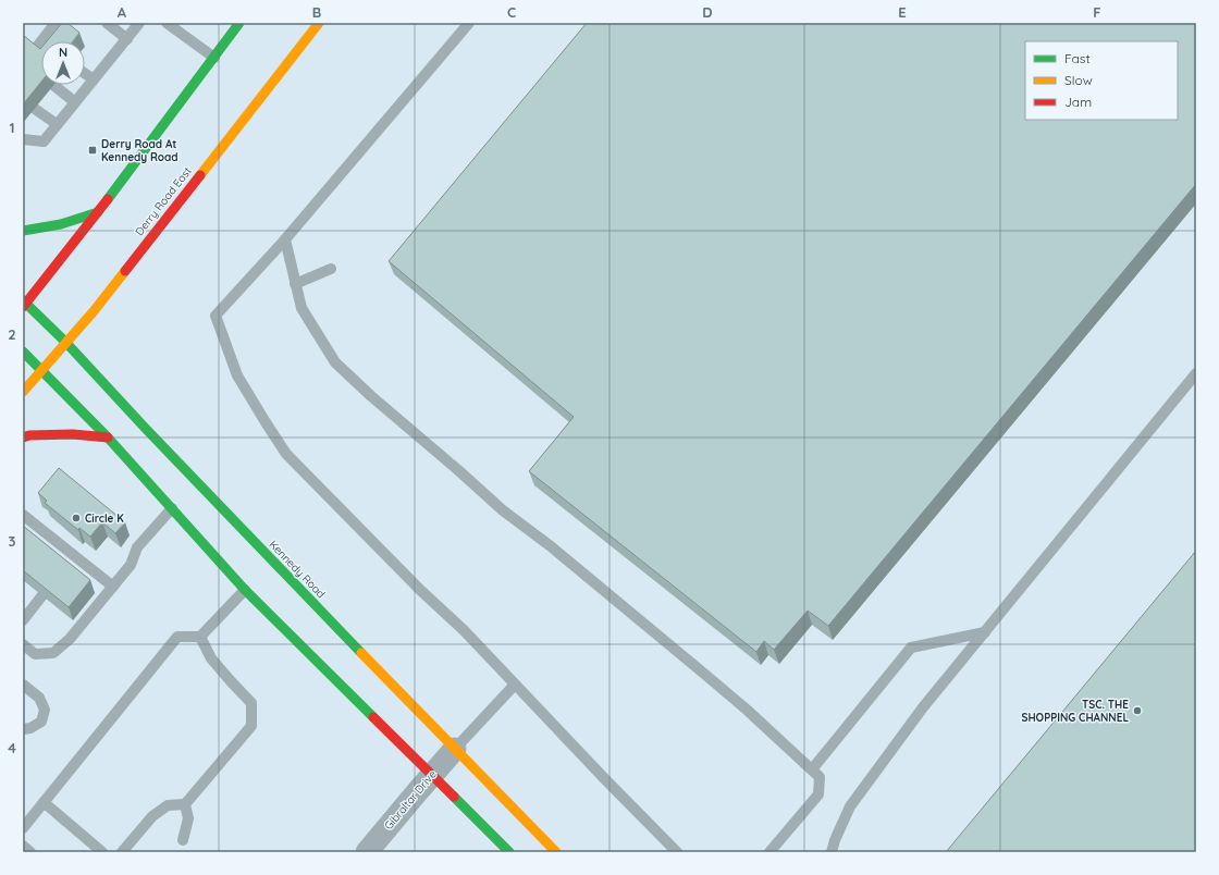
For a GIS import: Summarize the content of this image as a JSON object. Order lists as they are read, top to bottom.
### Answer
{
  "streets": {
    "main road": ["Derry Road East", "Kennedy Road"],
    "street": ["Gibraltar Drive"]
  },
  "crossings": [
    ["Derry Road East", "Kennedy Road"],
    ["Kennedy Road", "Gibraltar Drive"]
  ],
  "places": {
    "transit": ["Derry Road At Kennedy Road"],
    "other": ["Circle K", "TSC. THE SHOPPING CHANNEL"]
  },
  "legend": ["Fast", "Slow", "Jam"],
  "north": "top",
  "grid": {
    "columns": [
      "A",
      "B",
      "C",
      "D",
      "E",
      "F"
    ],
    "rows": [
      "1",
      "2",
      "3",
      "4"
    ]
  }
}
